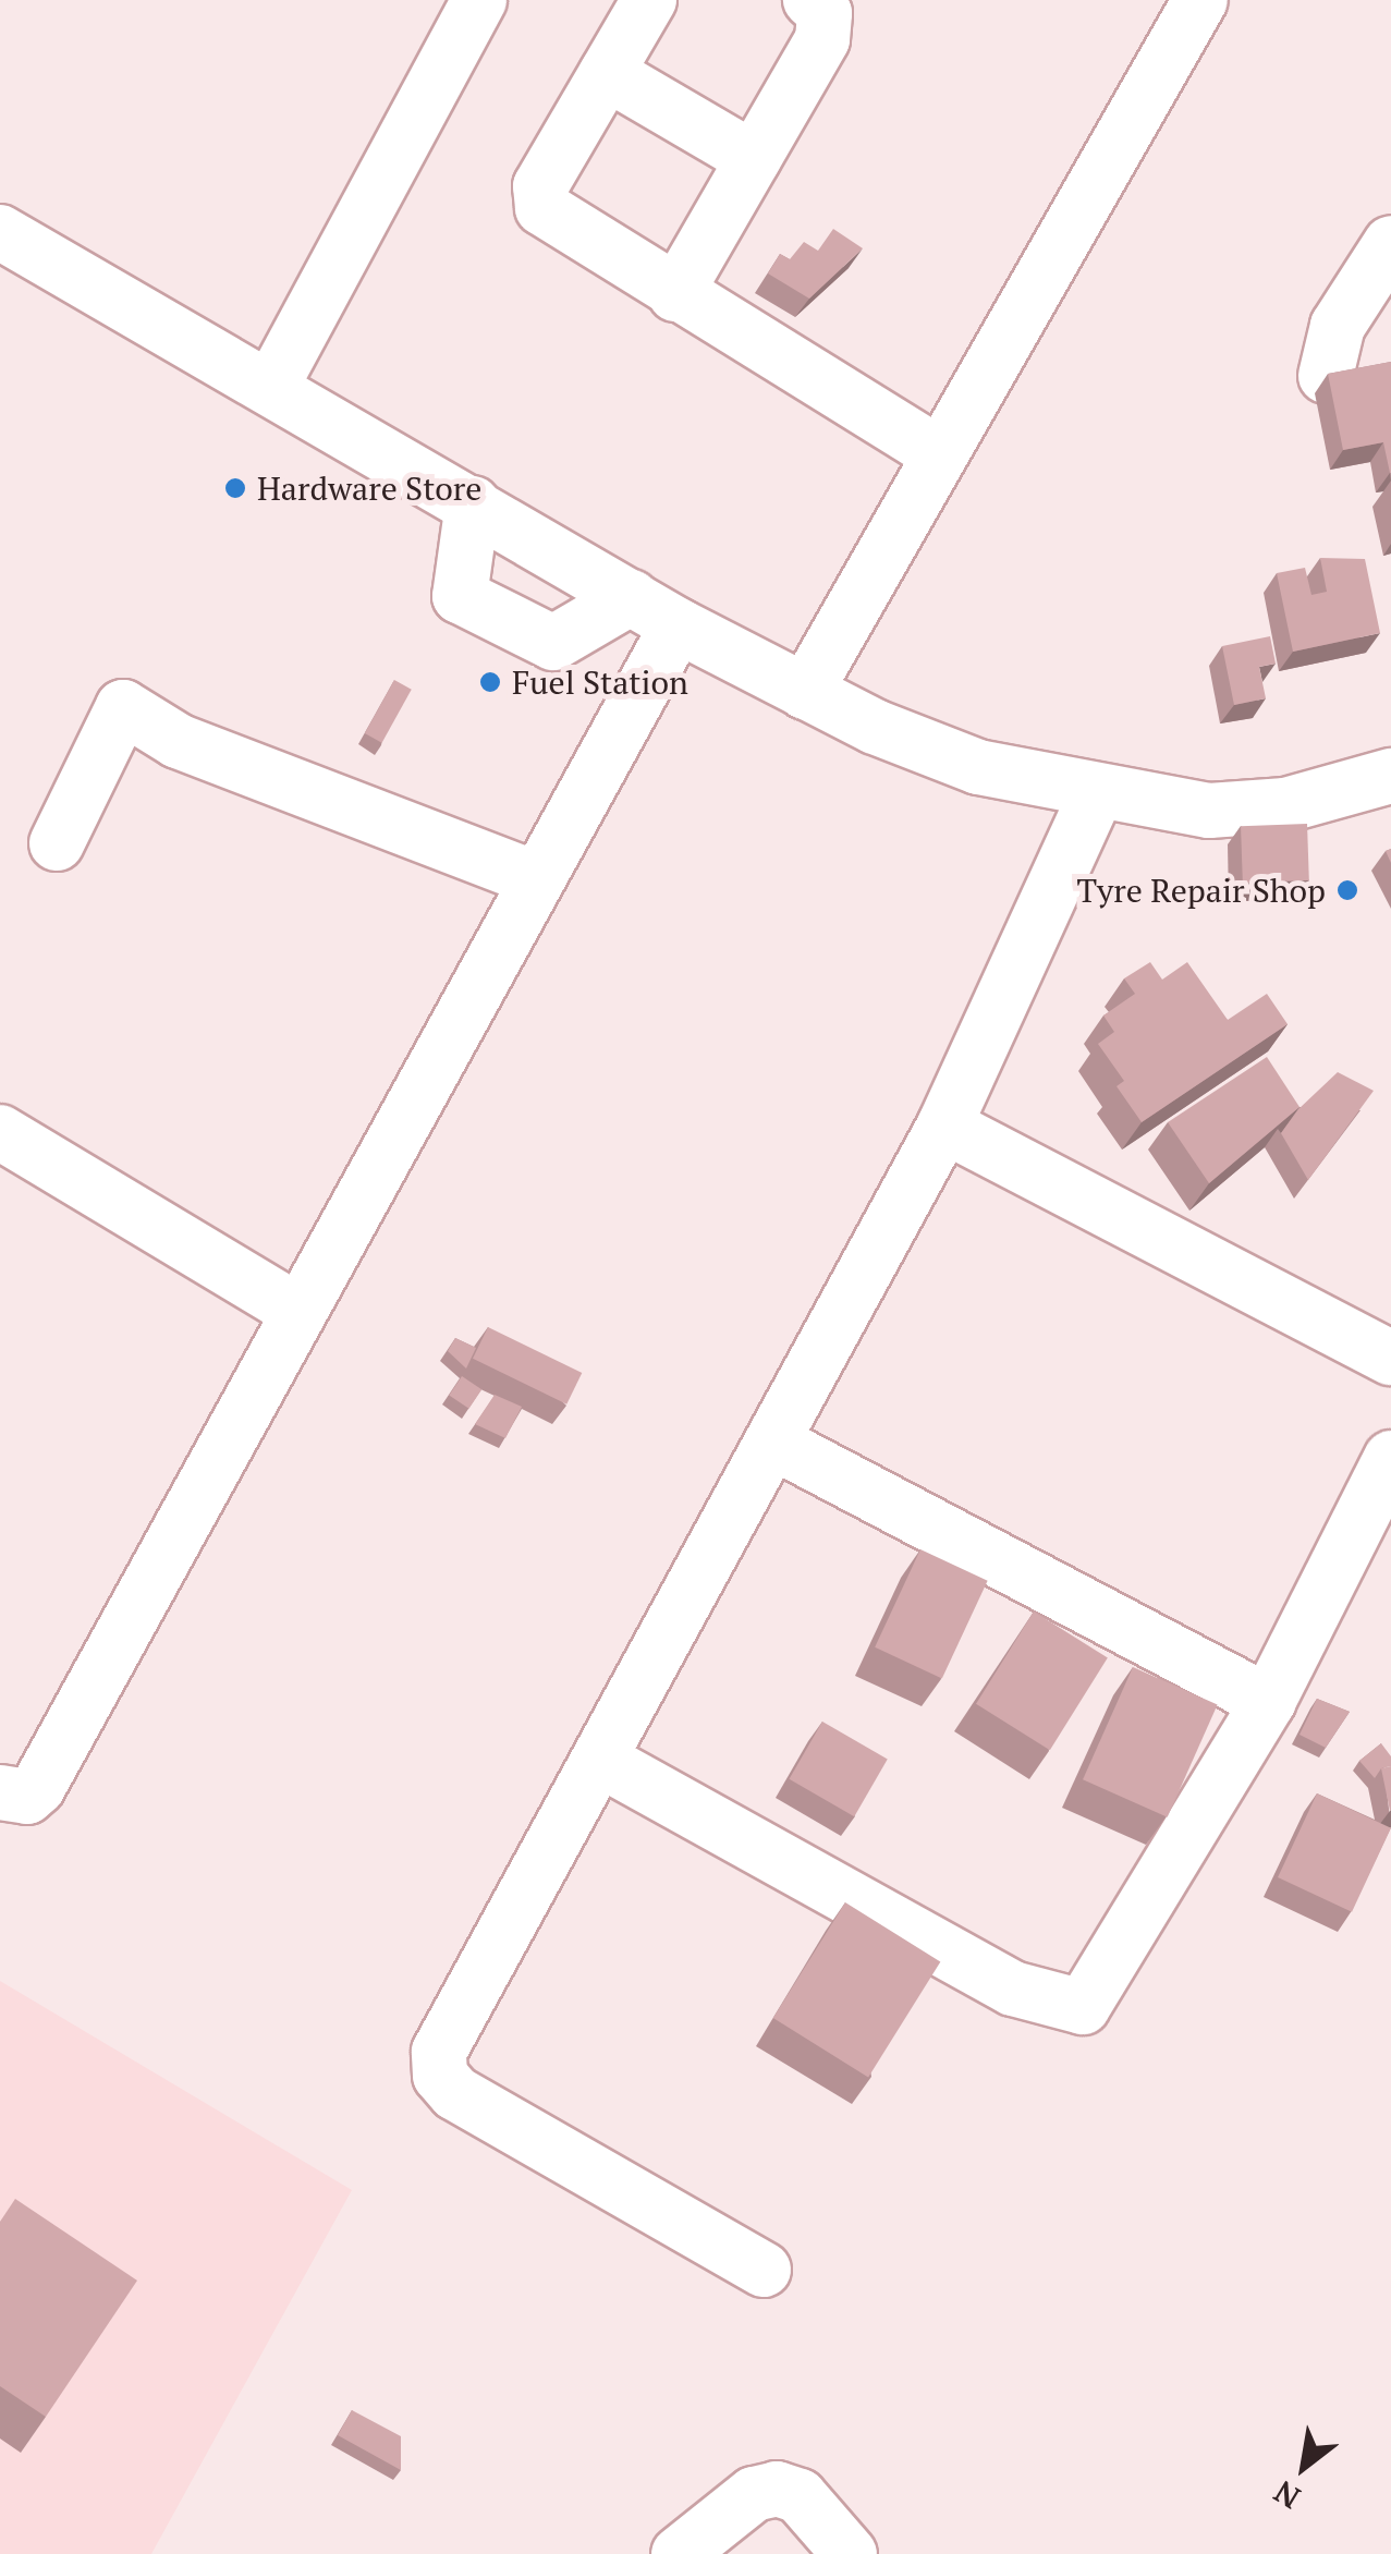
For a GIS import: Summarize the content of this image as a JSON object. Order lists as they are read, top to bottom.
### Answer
{
  "places": ["Hardware Store", "Fuel Station", "Tyre Repair Shop"],
  "north": "bottom left"
}
